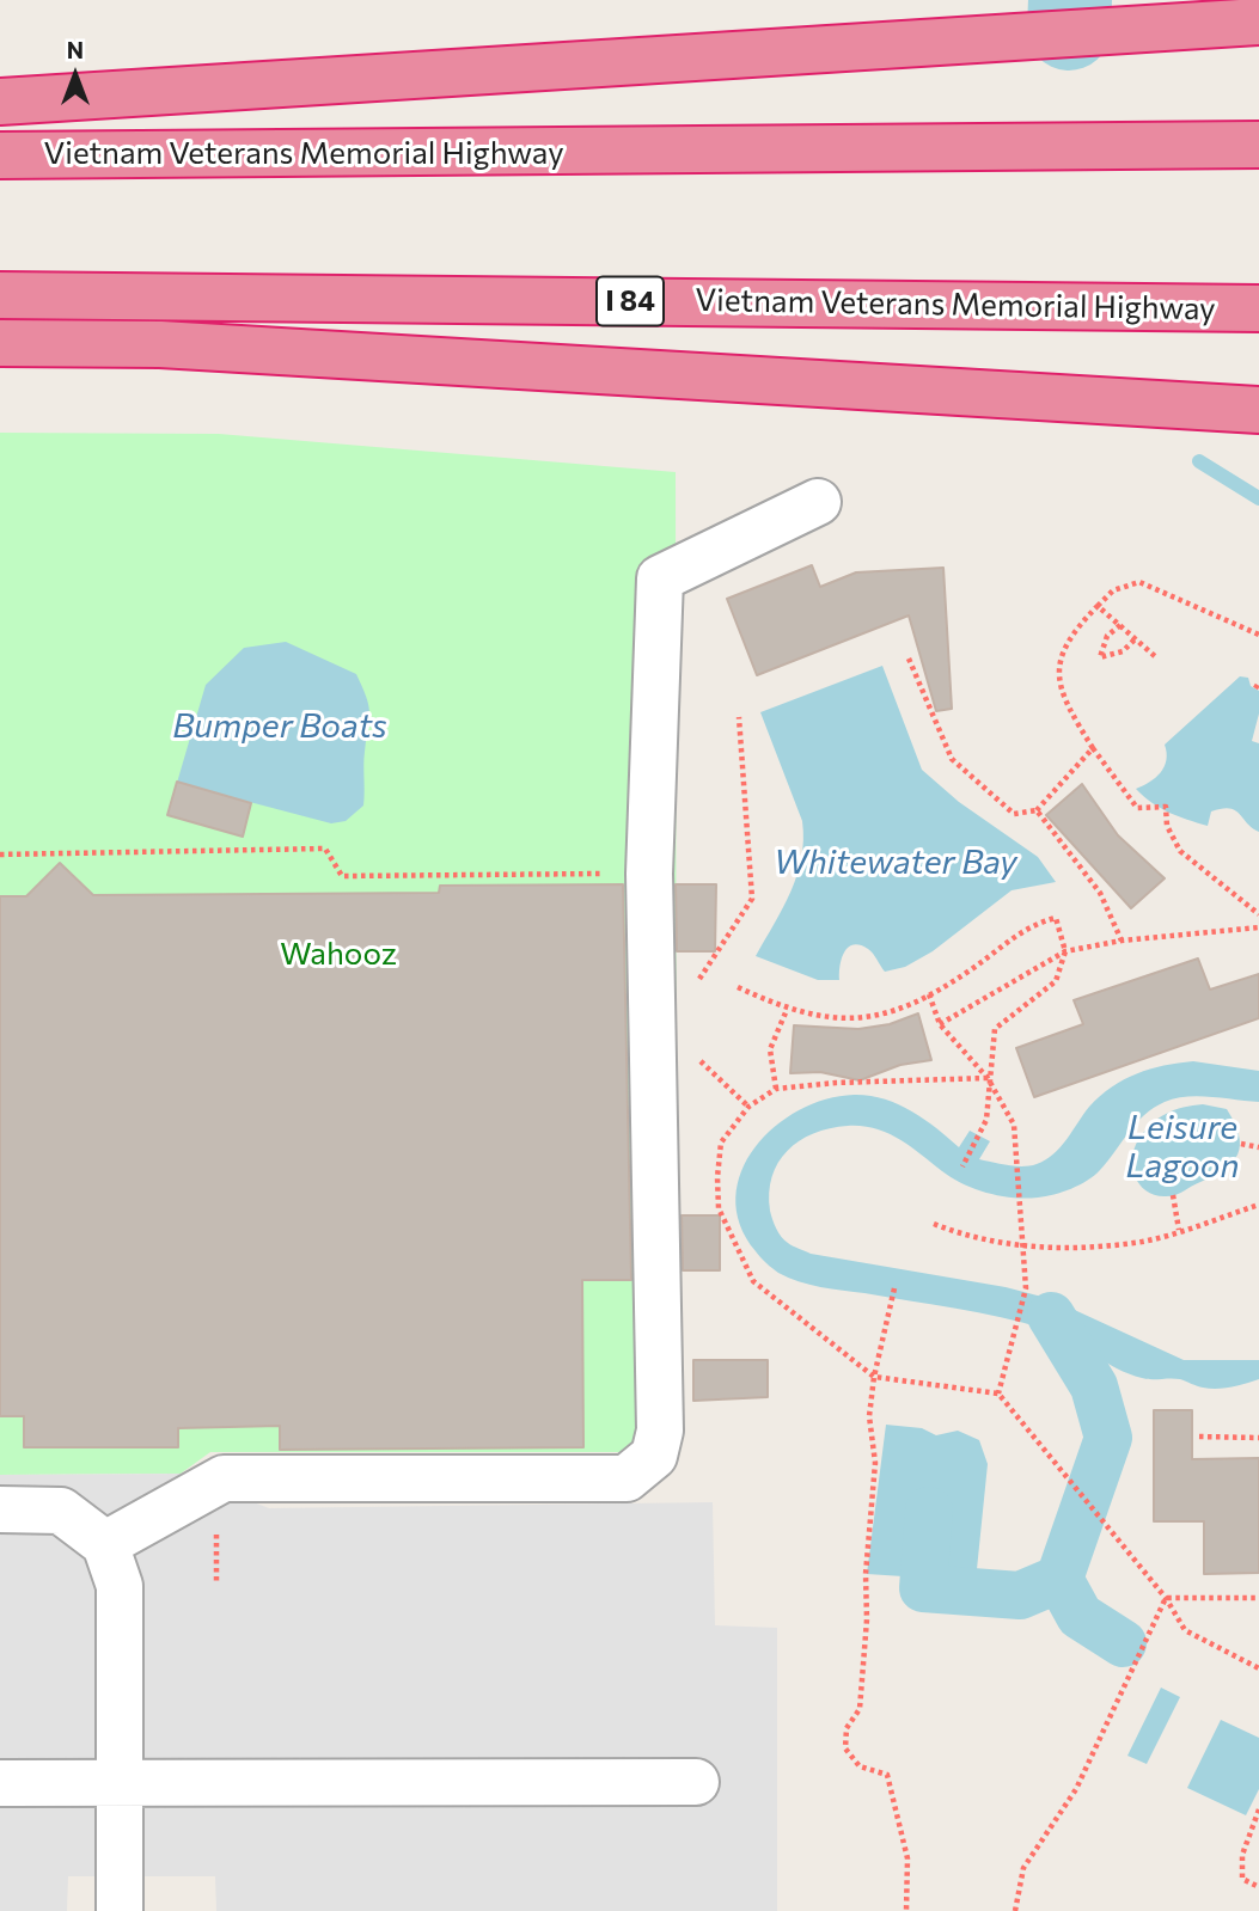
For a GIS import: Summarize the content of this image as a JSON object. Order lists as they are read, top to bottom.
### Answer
{
  "streets": {
    "highway": ["Vietnam Veterans Memorial Highway", "I 84"]
  },
  "water": ["Bumper Boats", "Whitewater Bay", "Leisure Lagoon"],
  "parks": ["Wahooz"],
  "north": "top"
}
